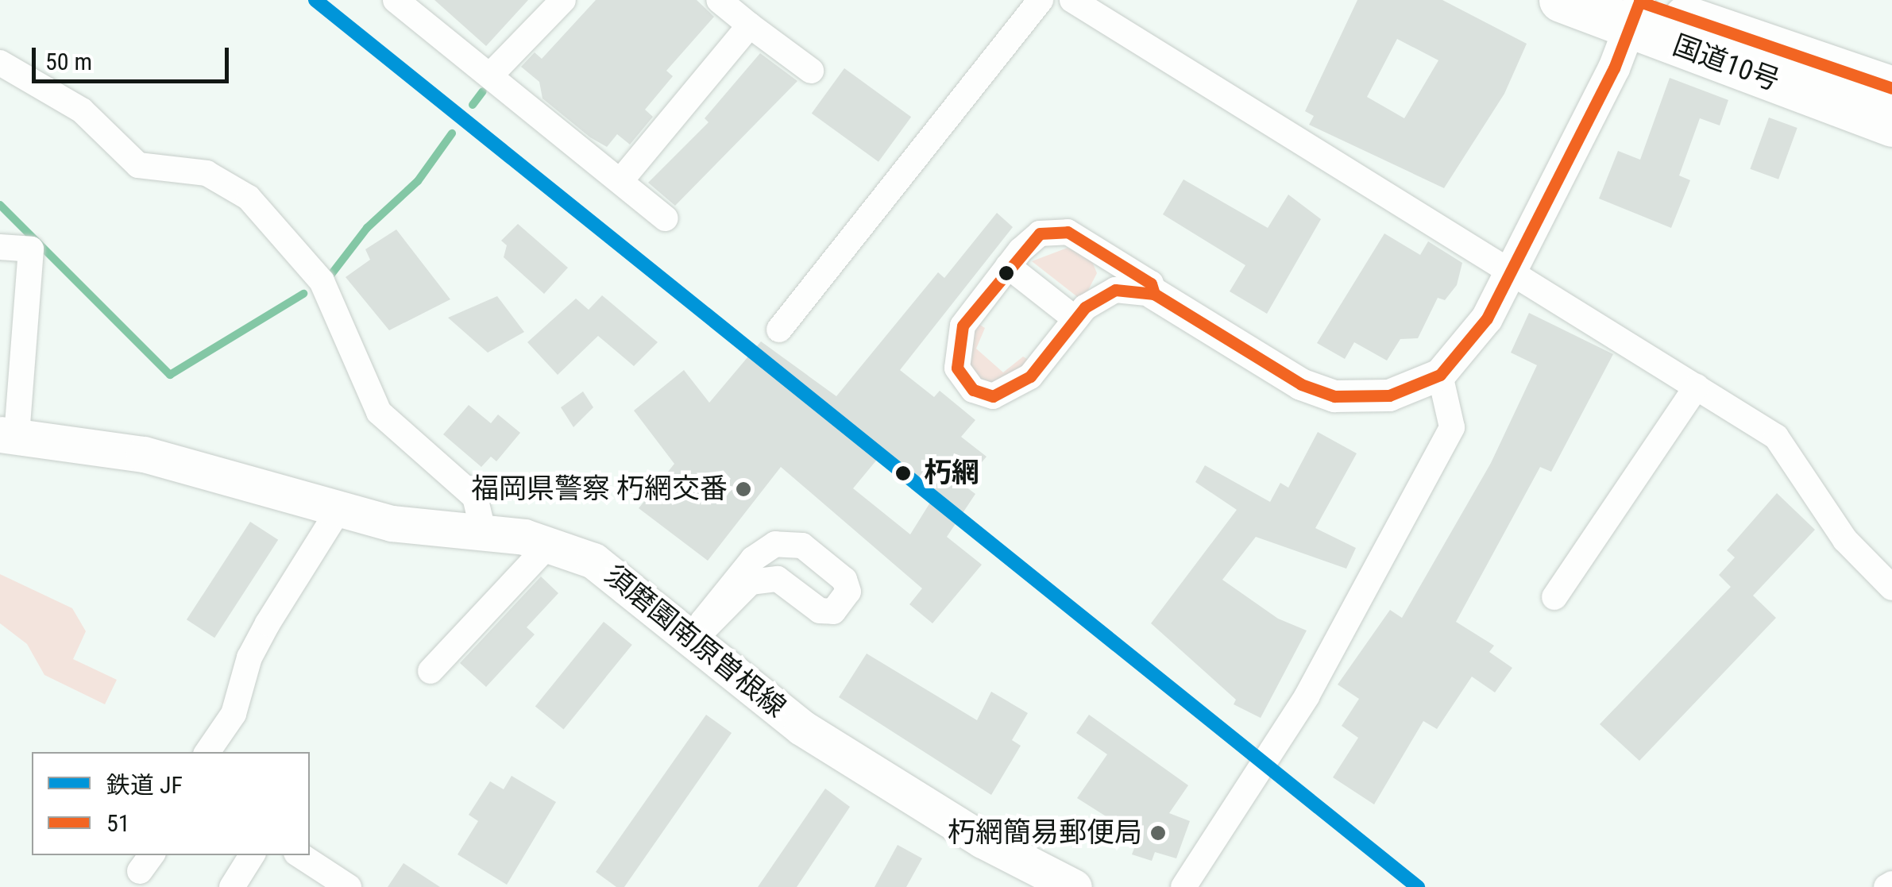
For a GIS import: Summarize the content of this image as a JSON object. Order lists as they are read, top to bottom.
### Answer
{
  "streets": {
    "highway": ["国道10号"],
    "main road": ["須磨園南原曽根線"]
  },
  "places": ["朽網", "福岡県警察 朽網交番", "朽網簡易郵便局"],
  "lines": ["rail line JF", "transit line 51"],
  "legend": ["鉄道 JF", "51"],
  "scale_bar": "50 m"
}
